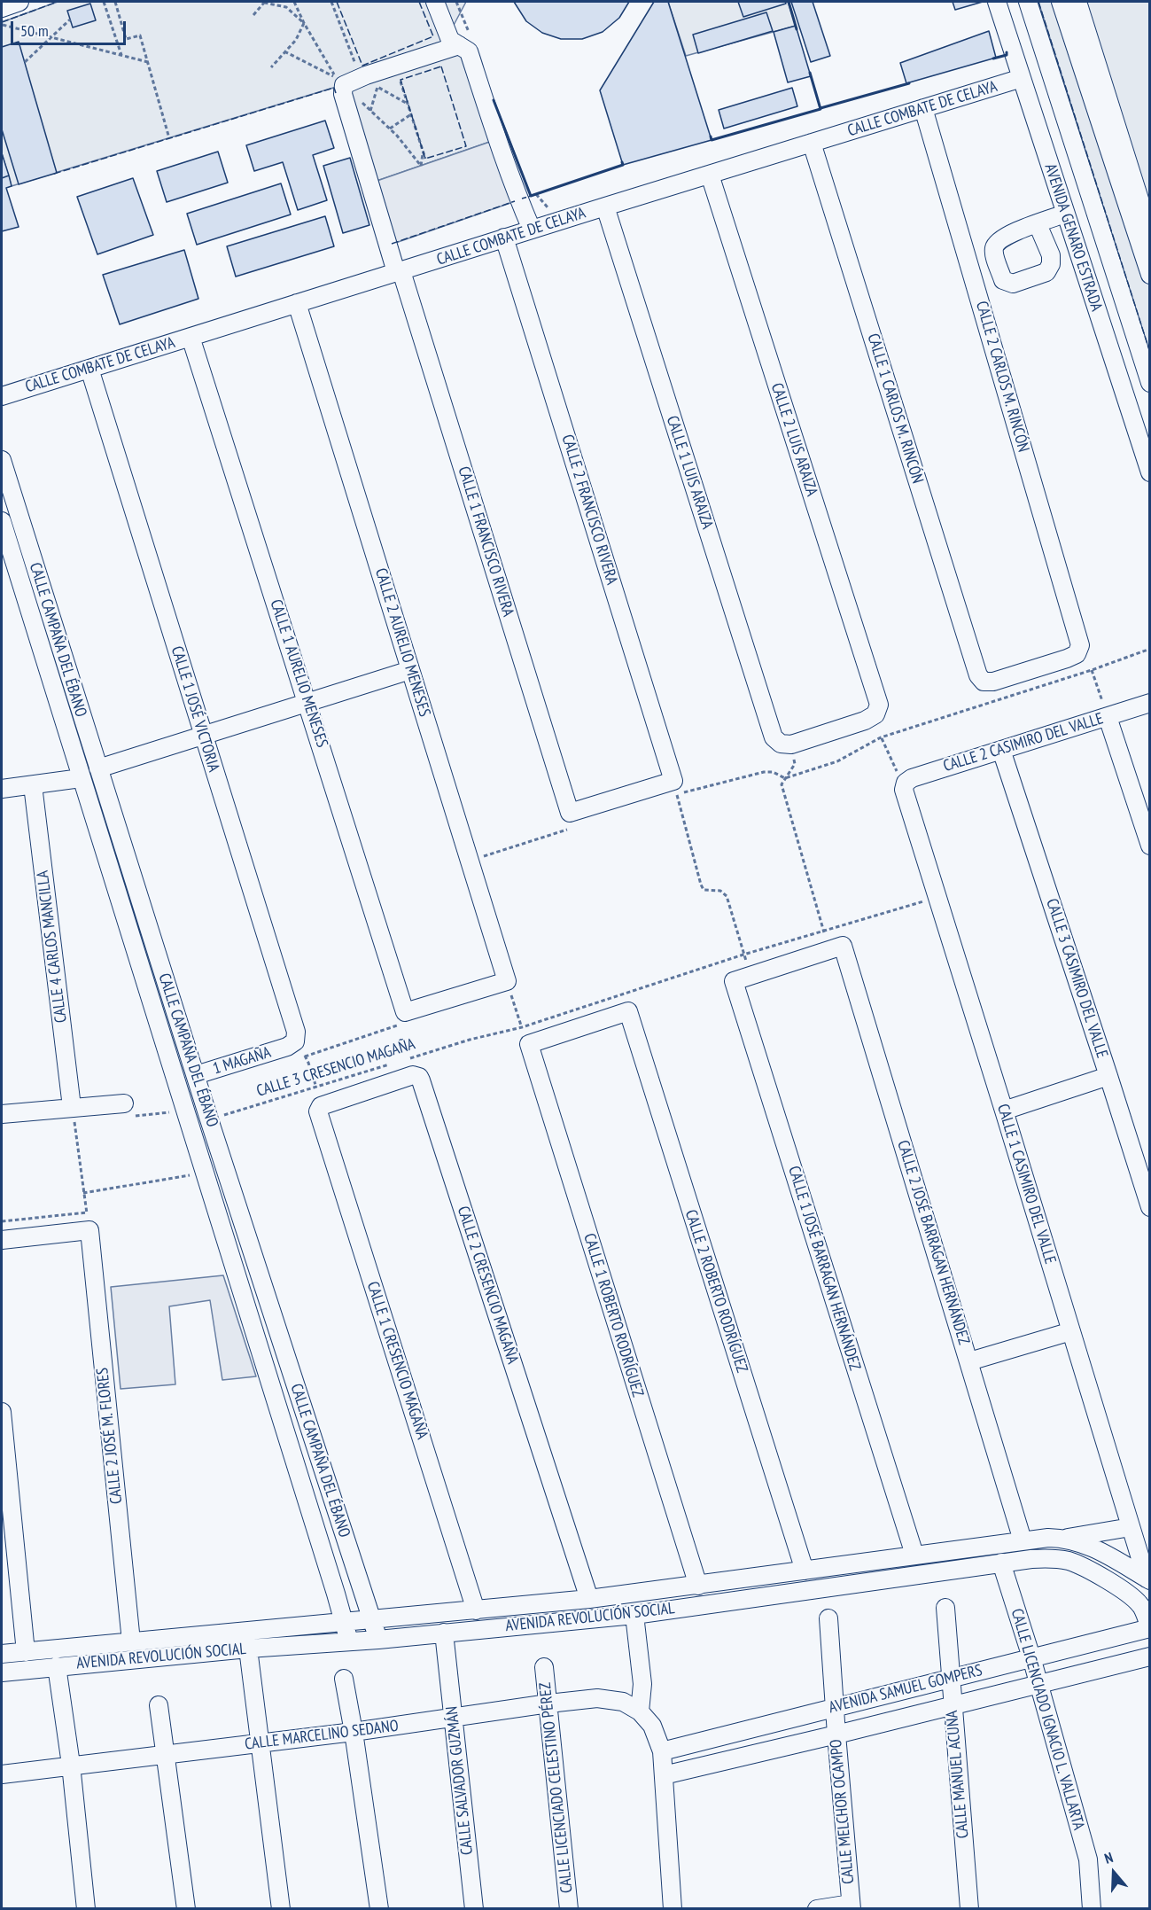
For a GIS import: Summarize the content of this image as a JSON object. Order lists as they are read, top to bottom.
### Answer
{
  "streets": {
    "street": [
      "CALLE COMBATE DE CELAYA",
      "AVENIDA GENARO ESTRADA",
      "CALLE 2 CARLOS M. RINCÓN",
      "CALLE 1 CARLOS M. RINCÓN",
      "CALLE 2 LUIS ARAIZA",
      "CALLE 1 LUIS ARAIZA",
      "CALLE 2 FRANCISCO RIVERA",
      "CALLE 1 FRANCISCO RIVERA",
      "CALLE CAMPAÑA DEL ÉBANO",
      "CALLE 2 AURELIO MENESES",
      "CALLE 1 AURELIO MENESES",
      "CALLE 1 JOSÉ VICTORIA",
      "CALLE 2 CASIMIRO DEL VALLE",
      "CALLE 4 CARLOS MANCILLA",
      "CALLE 3 CASIMIRO DEL VALLE",
      "1 MAGAÑA",
      "CALLE 1 CASIMIRO DEL VALLE",
      "CALLE 2 JOSÉ BARRAGAN HERNÁNDEZ",
      "CALLE 1 JOSÉ BARRAGAN HERNÁNDEZ",
      "CALLE 2 CRESENCIO MAGAÑA",
      "CALLE 2 ROBERTO RODRÍGUEZ",
      "CALLE 1 ROBERTO RODRÍGUEZ",
      "CALLE 1 CRESENCIO MAGAÑA",
      "CALLE 2 JOSÉ M. FLORES",
      "AVENIDA REVOLUCIÓN SOCIAL",
      "AVENIDA SAMUEL GOMPERS",
      "CALLE LICENCIADO IGNACIO L. VALLARTA",
      "CALLE MARCELINO SEDANO",
      "CALLE MANUEL ACUÑA",
      "CALLE SALVADOR GUZMÁN",
      "CALLE LICENCIADO CELESTINO PÉREZ",
      "CALLE MELCHOR OCAMPO"
    ],
    "path": ["CALLE 3 CRESENCIO MAGAÑA"]
  },
  "crossings": [
    ["CALLE COMBATE DE CELAYA", "AVENIDA GENARO ESTRADA"],
    ["CALLE COMBATE DE CELAYA", "CALLE 2 CARLOS M. RINCÓN"],
    ["CALLE COMBATE DE CELAYA", "CALLE 1 CARLOS M. RINCÓN"],
    ["CALLE COMBATE DE CELAYA", "CALLE 2 LUIS ARAIZA"],
    ["CALLE COMBATE DE CELAYA", "CALLE 1 LUIS ARAIZA"],
    ["CALLE COMBATE DE CELAYA", "CALLE 2 FRANCISCO RIVERA"],
    ["CALLE COMBATE DE CELAYA", "CALLE 1 FRANCISCO RIVERA"],
    ["CALLE COMBATE DE CELAYA", "CALLE 2 AURELIO MENESES"],
    ["CALLE COMBATE DE CELAYA", "CALLE 1 AURELIO MENESES"],
    ["CALLE COMBATE DE CELAYA", "CALLE 1 JOSÉ VICTORIA"],
    ["CALLE 2 CARLOS M. RINCÓN", "CALLE 1 CARLOS M. RINCÓN"],
    ["CALLE 2 LUIS ARAIZA", "CALLE 1 LUIS ARAIZA"],
    ["CALLE 2 FRANCISCO RIVERA", "CALLE 1 FRANCISCO RIVERA"],
    ["CALLE CAMPAÑA DEL ÉBANO", "1 MAGAÑA"],
    ["CALLE CAMPAÑA DEL ÉBANO", "CALLE 3 CRESENCIO MAGAÑA"],
    ["CALLE CAMPAÑA DEL ÉBANO", "AVENIDA REVOLUCIÓN SOCIAL"],
    ["CALLE 1 JOSÉ VICTORIA", "1 MAGAÑA"],
    ["CALLE 2 CASIMIRO DEL VALLE", "CALLE 3 CASIMIRO DEL VALLE"],
    ["CALLE 2 CASIMIRO DEL VALLE", "CALLE 1 CASIMIRO DEL VALLE"],
    ["CALLE 3 CRESENCIO MAGAÑA", "CALLE 1 CASIMIRO DEL VALLE"],
    ["CALLE 1 CASIMIRO DEL VALLE", "AVENIDA REVOLUCIÓN SOCIAL"],
    ["CALLE 2 JOSÉ BARRAGAN HERNÁNDEZ", "AVENIDA REVOLUCIÓN SOCIAL"],
    ["CALLE 1 JOSÉ BARRAGAN HERNÁNDEZ", "AVENIDA REVOLUCIÓN SOCIAL"],
    ["CALLE 2 CRESENCIO MAGAÑA", "CALLE 1 CRESENCIO MAGAÑA"],
    ["CALLE 2 CRESENCIO MAGAÑA", "AVENIDA REVOLUCIÓN SOCIAL"],
    ["CALLE 2 ROBERTO RODRÍGUEZ", "CALLE 1 ROBERTO RODRÍGUEZ"],
    ["CALLE 2 ROBERTO RODRÍGUEZ", "AVENIDA REVOLUCIÓN SOCIAL"],
    ["CALLE 1 ROBERTO RODRÍGUEZ", "AVENIDA REVOLUCIÓN SOCIAL"],
    ["CALLE 1 CRESENCIO MAGAÑA", "AVENIDA REVOLUCIÓN SOCIAL"],
    ["CALLE 2 JOSÉ M. FLORES", "AVENIDA REVOLUCIÓN SOCIAL"],
    ["AVENIDA REVOLUCIÓN SOCIAL", "AVENIDA SAMUEL GOMPERS"],
    ["AVENIDA REVOLUCIÓN SOCIAL", "CALLE LICENCIADO IGNACIO L. VALLARTA"],
    ["AVENIDA REVOLUCIÓN SOCIAL", "CALLE SALVADOR GUZMÁN"],
    ["AVENIDA SAMUEL GOMPERS", "CALLE LICENCIADO IGNACIO L. VALLARTA"],
    ["AVENIDA SAMUEL GOMPERS", "CALLE MANUEL ACUÑA"],
    ["AVENIDA SAMUEL GOMPERS", "CALLE MELCHOR OCAMPO"],
    ["CALLE MARCELINO SEDANO", "CALLE SALVADOR GUZMÁN"],
    ["CALLE MARCELINO SEDANO", "CALLE LICENCIADO CELESTINO PÉREZ"]
  ],
  "scale_bar": "50 m",
  "north": "top"
}
